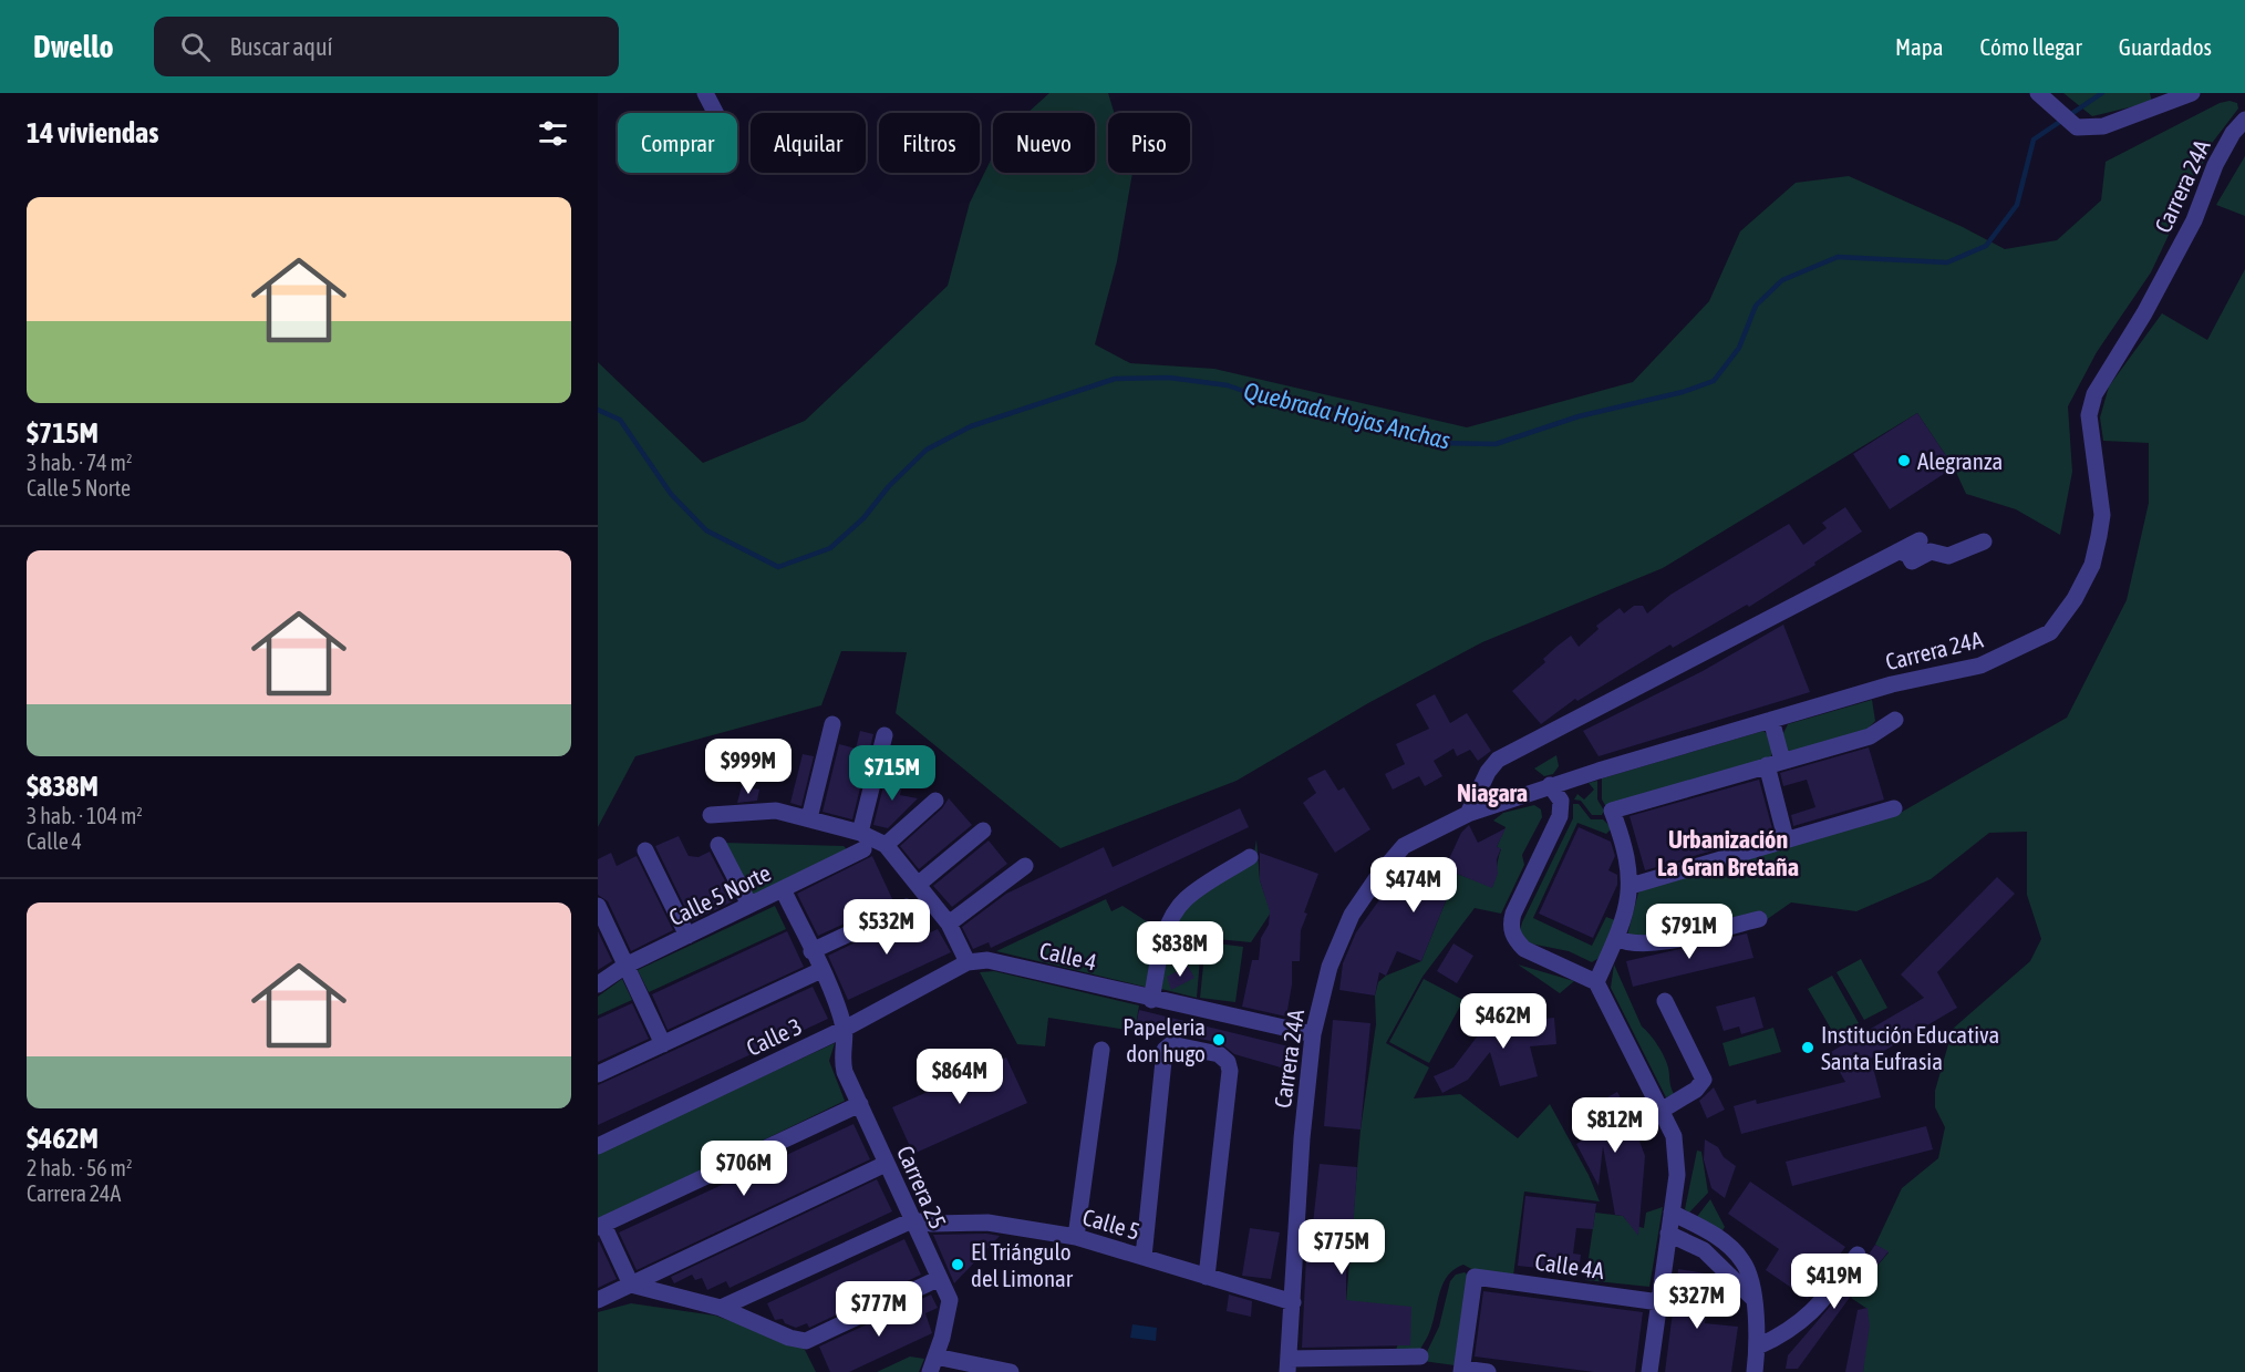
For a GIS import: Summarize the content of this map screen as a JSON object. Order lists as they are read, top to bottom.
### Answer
{
  "streets": {
    "street": [
      "Carrera 24A",
      "Calle 5 Norte",
      "Calle 4",
      "Calle 3",
      "Carrera 25",
      "Calle 5",
      "Calle 4A"
    ]
  },
  "crossings": [
    ["Carrera 24A", "Calle 4"],
    ["Carrera 24A", "Calle 5"],
    ["Calle 5 Norte", "Carrera 25"],
    ["Calle 4", "Calle 3"],
    ["Calle 3", "Carrera 25"],
    ["Carrera 25", "Calle 5"]
  ],
  "districts": ["Niagara", "Urbanización La Gran Bretaña"],
  "water": ["Quebrada Hojas Anchas"],
  "places": [
    "Alegranza",
    "Papeleria don hugo",
    "Institución Educativa Santa Eufrasia",
    "El Triángulo del Limonar"
  ],
  "page": {
    "header": "Dwello",
    "search": "Buscar aquí",
    "nav": ["Mapa", "Cómo llegar", "Guardados"],
    "heading": "14 viviendas",
    "chip": [
      "Comprar",
      "Alquilar",
      "Filtros",
      "Nuevo",
      "Piso"
    ],
    "list": [
      {
        "name": "$715M",
        "note": "3 hab. · 74 m² · Calle 5 Norte"
      },
      {
        "name": "$838M",
        "note": "3 hab. · 104 m² · Calle 4"
      },
      {
        "name": "$462M",
        "note": "2 hab. · 56 m² · Carrera 24A"
      }
    ],
    "price": [
      "$999M",
      "$715M",
      "$474M",
      "$532M",
      "$791M",
      "$838M",
      "$462M",
      "$864M",
      "$812M",
      "$706M",
      "$775M",
      "$419M",
      "$327M",
      "$777M"
    ]
  }
}
